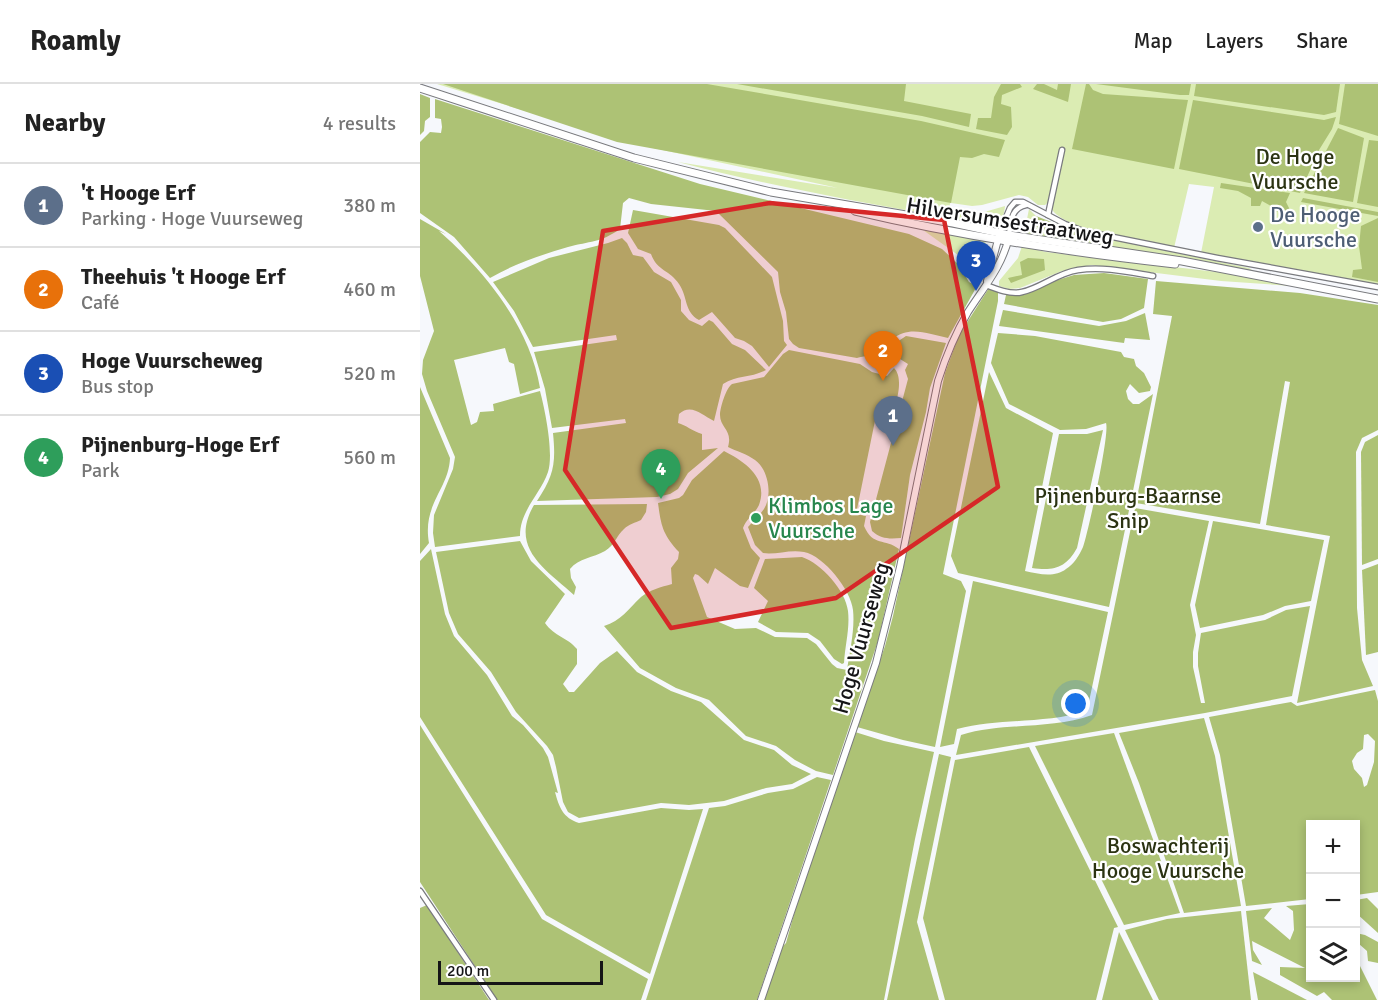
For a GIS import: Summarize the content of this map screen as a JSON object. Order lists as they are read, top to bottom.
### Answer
{
  "streets": {
    "main road": ["Hilversumsestraatweg"],
    "street": ["Hoge Vuurseweg"]
  },
  "crossings": [
    ["Hilversumsestraatweg", "Hoge Vuurseweg"]
  ],
  "parks": ["De Hoge Vuursche", "Pijnenburg-Baarnse Snip", "Boswachterij Hooge Vuursche"],
  "places": ["De Hooge Vuursche", "Klimbos Lage Vuursche"],
  "scale_bar": "200 m",
  "page": {
    "header": "Roamly",
    "nav": ["Map", "Layers", "Share"],
    "heading": ["Nearby", "4 results"],
    "list": [
      {
        "mark": "1",
        "name": "'t Hooge Erf",
        "note": "Parking · Hoge Vuurseweg",
        "value": "380 m"
      },
      {
        "mark": "2",
        "name": "Theehuis 't Hooge Erf",
        "note": "Café",
        "value": "460 m"
      },
      {
        "mark": "3",
        "name": "Hoge Vuurscheweg",
        "note": "Bus stop",
        "value": "520 m"
      },
      {
        "mark": "4",
        "name": "Pijnenburg-Hoge Erf",
        "note": "Park",
        "value": "560 m"
      }
    ],
    "pins": [
      "3",
      "2",
      "1",
      "4"
    ],
    "map_buttons": ["+", "−"],
    "scale": "200 m"
  }
}
